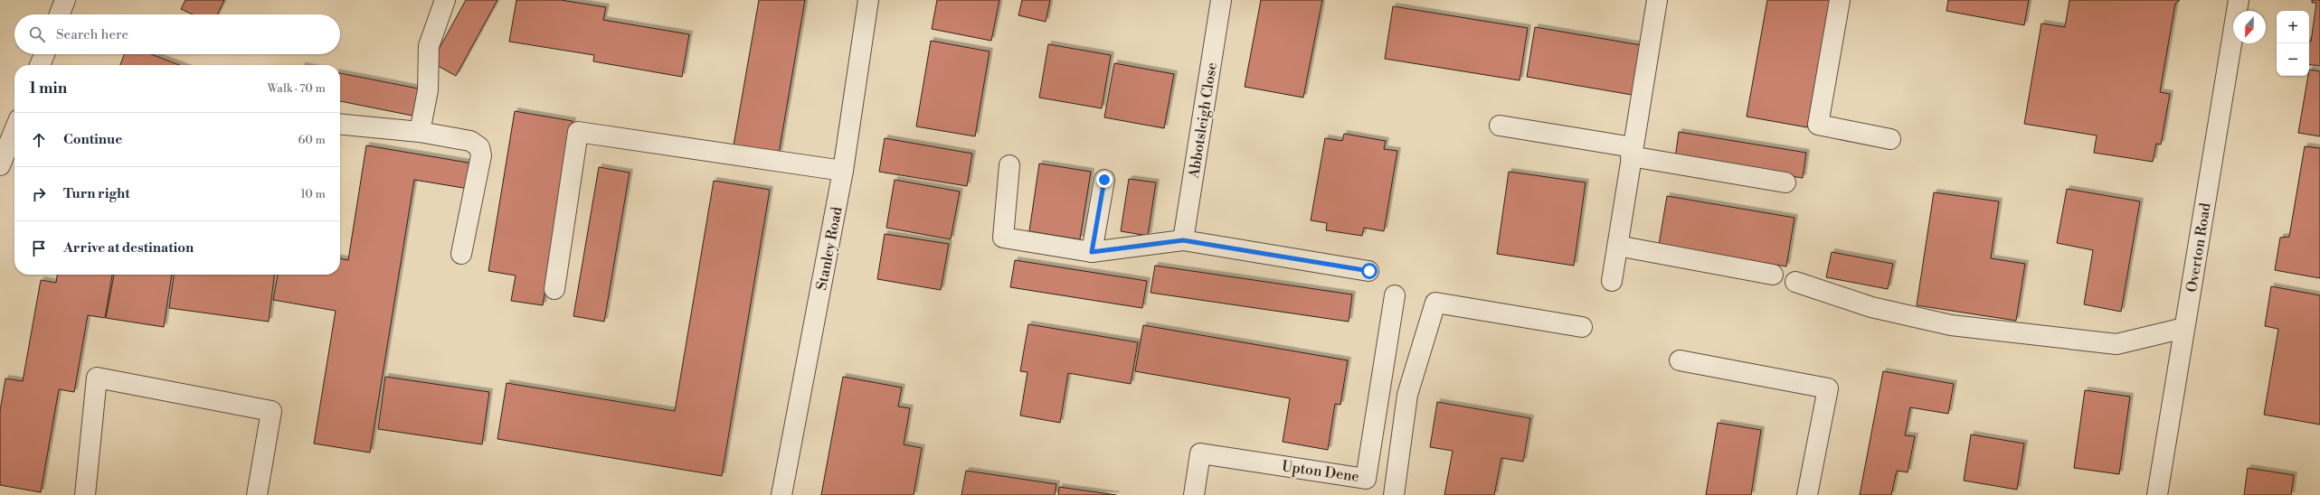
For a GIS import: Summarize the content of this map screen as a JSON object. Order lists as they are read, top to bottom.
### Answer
{
  "streets": {
    "street": [
      "Abbotsleigh Close",
      "Overton Road",
      "Stanley Road",
      "Upton Dene"
    ]
  },
  "north": "bottom",
  "page": {
    "map_buttons": ["+", "−"],
    "search": "Search here",
    "heading": ["1 min", "Walk · 70 m"],
    "list": [
      ["Continue", "60 m"],
      ["Turn right", "10 m"],
      "Arrive at destination"
    ]
  }
}
